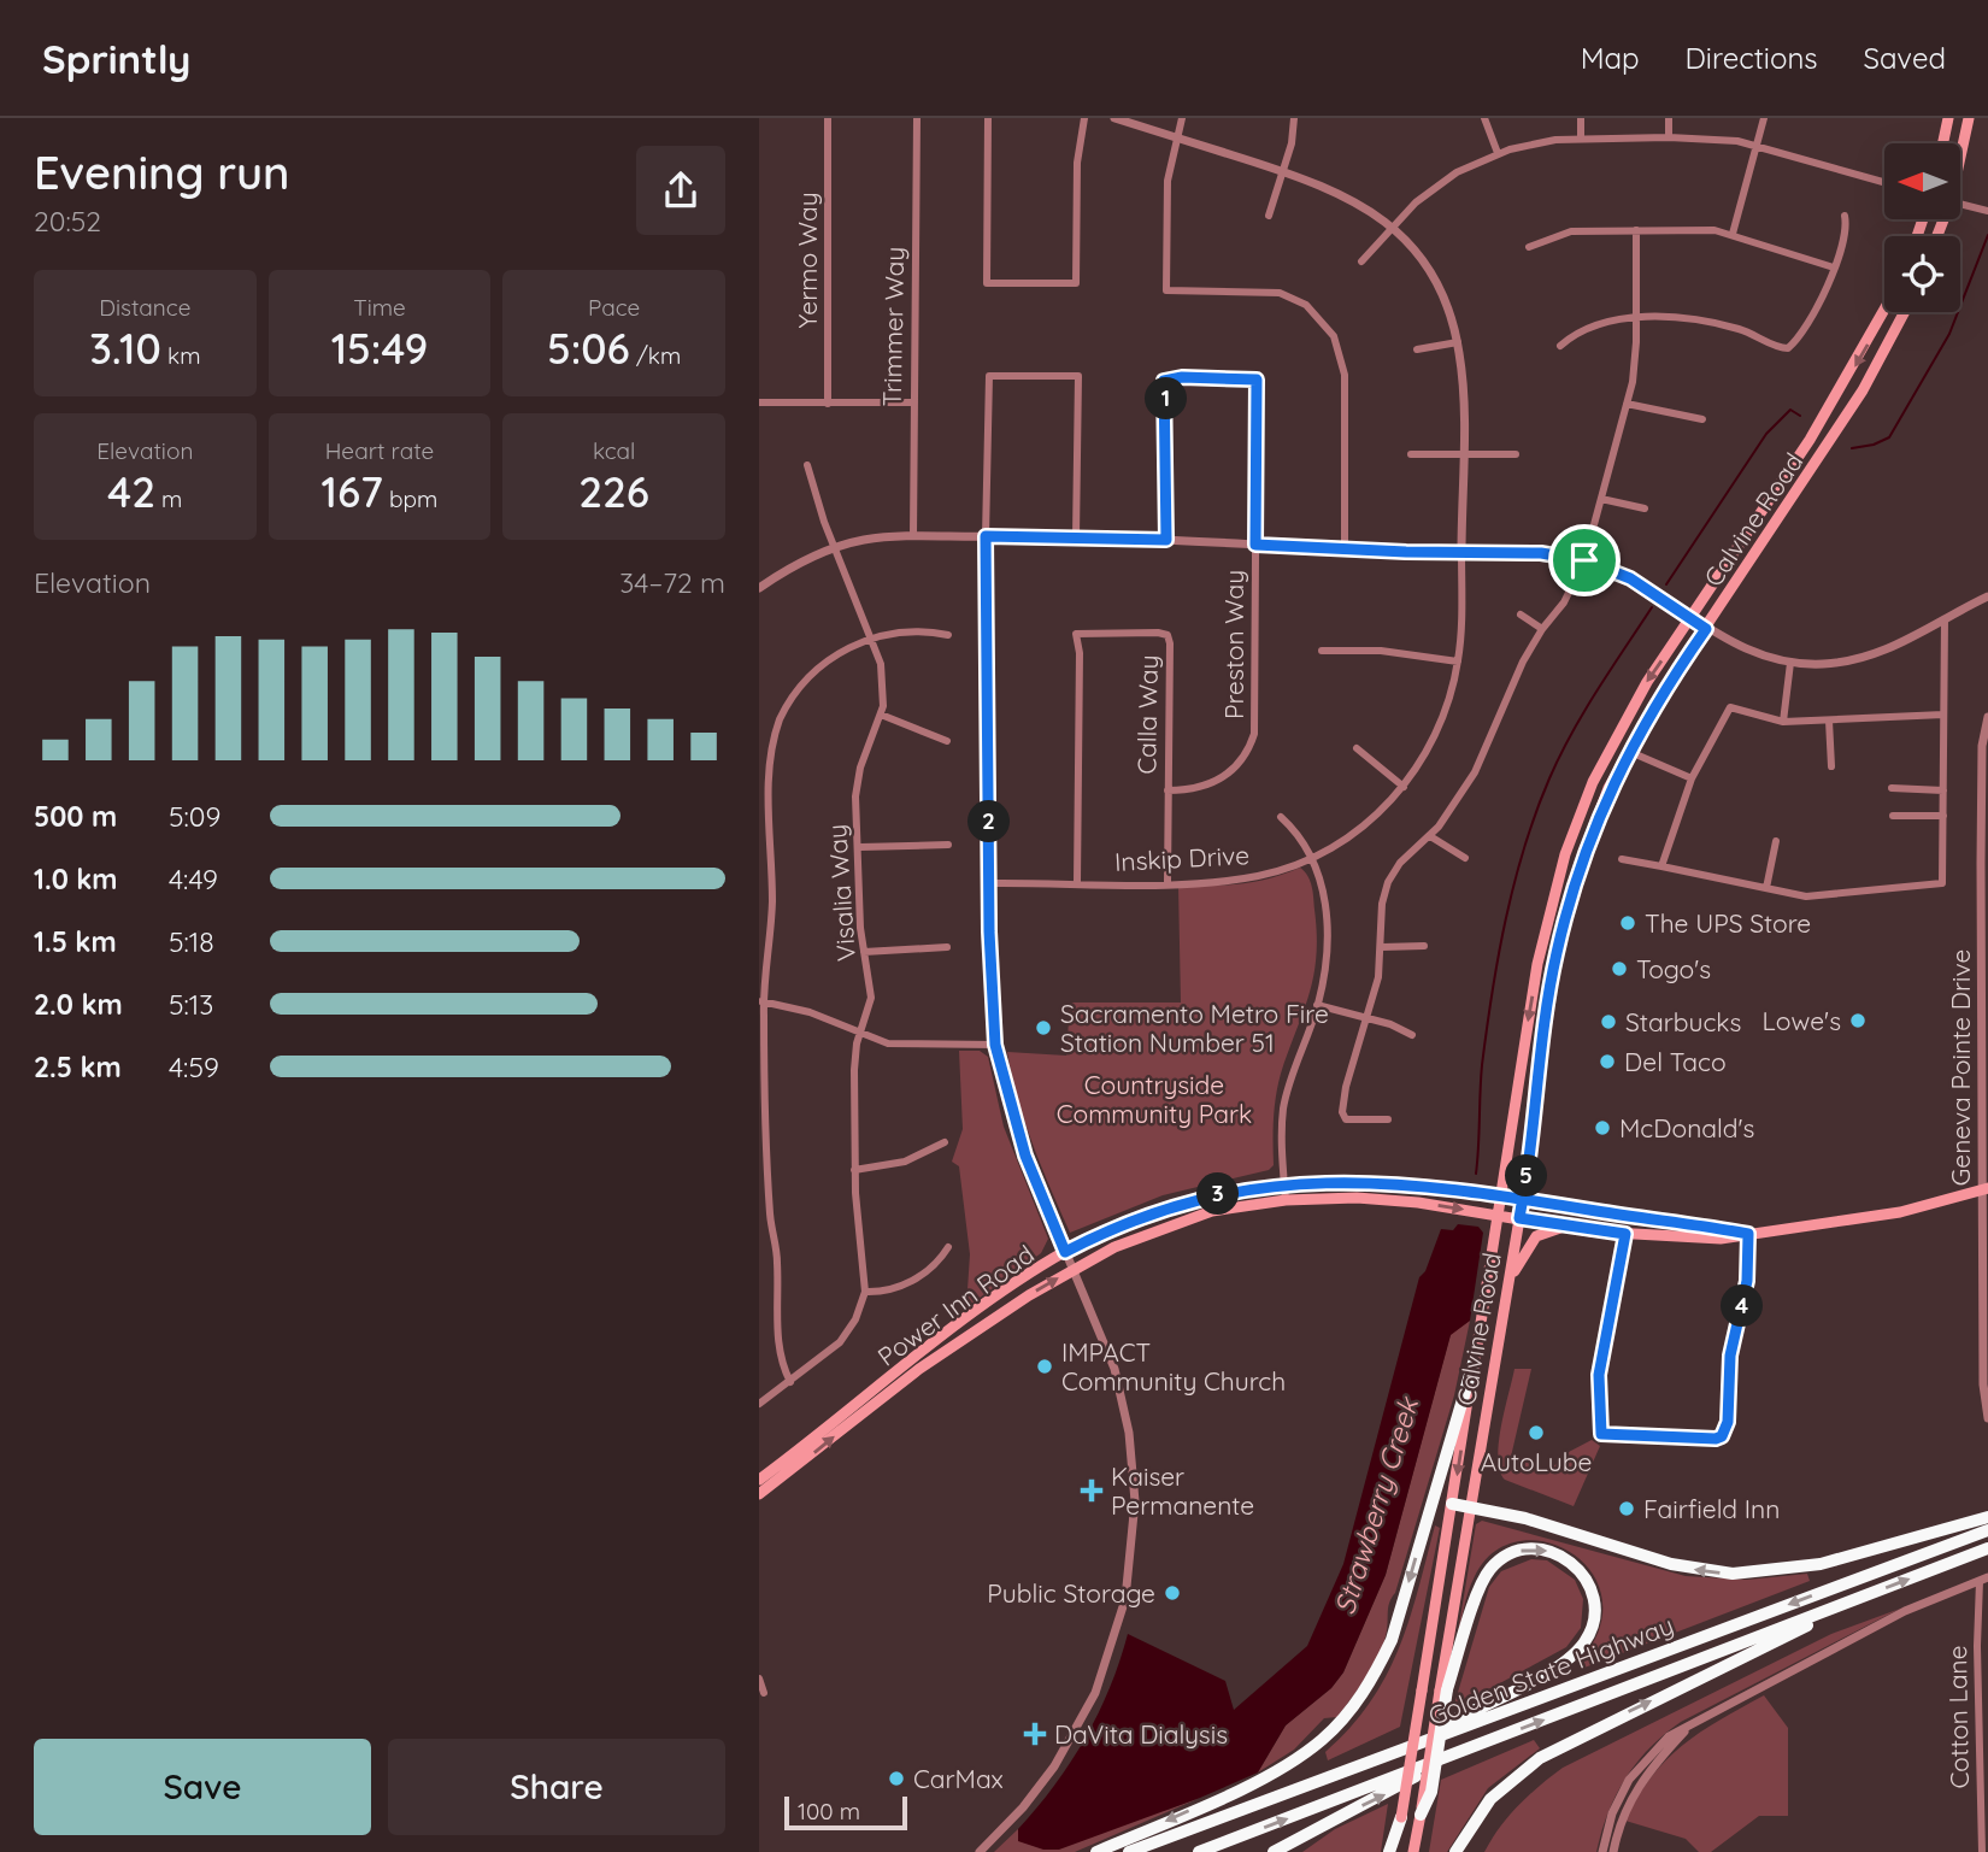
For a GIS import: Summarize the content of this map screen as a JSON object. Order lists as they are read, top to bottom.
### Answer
{
  "streets": {
    "highway": ["Golden State Highway"],
    "main road": ["Calvine Road", "Power Inn Road"],
    "street": [
      "Yermo Way",
      "Trimmer Way",
      "Preston Way",
      "Calla Way",
      "Inskip Drive",
      "Visalia Way",
      "Geneva Pointe Drive",
      "Cotton Lane"
    ]
  },
  "crossings": [
    ["Calvine Road", "Power Inn Road"],
    ["Preston Way", "Calla Way"],
    ["Calla Way", "Inskip Drive"],
    ["Geneva Pointe Drive", "Power Inn Road"]
  ],
  "water": ["Strawberry Creek"],
  "parks": ["Countryside Community Park"],
  "places": {
    "other": [
      "The UPS Store",
      "Togo's",
      "Lowe's",
      "Starbucks",
      "Sacramento Metro Fire Station Number 51",
      "Del Taco",
      "McDonald's",
      "IMPACT Community Church",
      "AutoLube",
      "Fairfield Inn",
      "Public Storage",
      "CarMax"
    ],
    "health": ["Kaiser Permanente", "DaVita Dialysis"]
  },
  "scale_bar": "100 m",
  "north": "left",
  "page": {
    "header": "Sprintly",
    "nav": ["Map", "Directions", "Saved"],
    "heading": ["Evening run", "20:52"],
    "stats": [
      ["Distance", "3.10 km"],
      ["Time", "15:49"],
      ["Pace", "5:06 /km"],
      ["Elevation", "42 m"],
      ["Heart rate", "167 bpm"],
      ["kcal", "226"]
    ],
    "pins": [
      "1",
      "2",
      "5",
      "3",
      "4"
    ],
    "chart": ["Elevation", "34–72 m"],
    "list": [
      {
        "name": "500 m",
        "note": "5:09"
      },
      {
        "name": "1.0 km",
        "note": "4:49"
      },
      {
        "name": "1.5 km",
        "note": "5:18"
      },
      {
        "name": "2.0 km",
        "note": "5:13"
      },
      {
        "name": "2.5 km",
        "note": "4:59"
      }
    ],
    "buttons": ["Save", "Share"],
    "scale": "100 m"
  }
}
